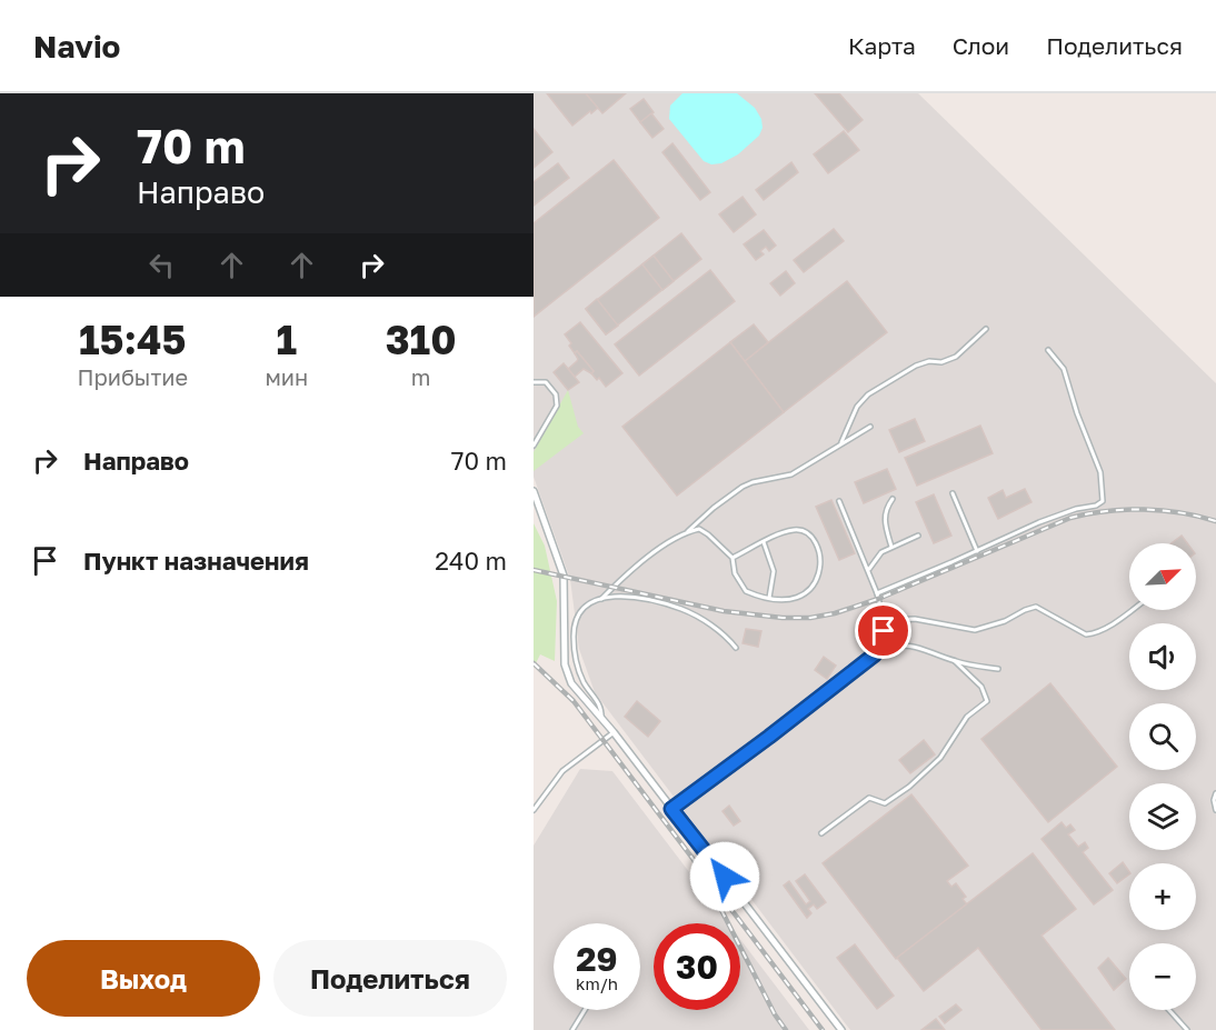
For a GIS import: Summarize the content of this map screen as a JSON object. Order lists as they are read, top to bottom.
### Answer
{
  "north": "top right",
  "page": {
    "header": "Navio",
    "nav": ["Карта", "Слои", "Поделиться"],
    "turn": ["70 m", "Направо"],
    "eta": [
      "15:45",
      "Прибытие",
      "1",
      "мин",
      "310",
      "m"
    ],
    "list": [
      {
        "name": "Направо",
        "value": "70 m"
      },
      {
        "name": "Пункт назначения",
        "value": "240 m"
      }
    ],
    "map_buttons": ["+", "−"],
    "speed": "29 km/h",
    "limit": "30",
    "buttons": ["Выход", "Поделиться"]
  }
}
